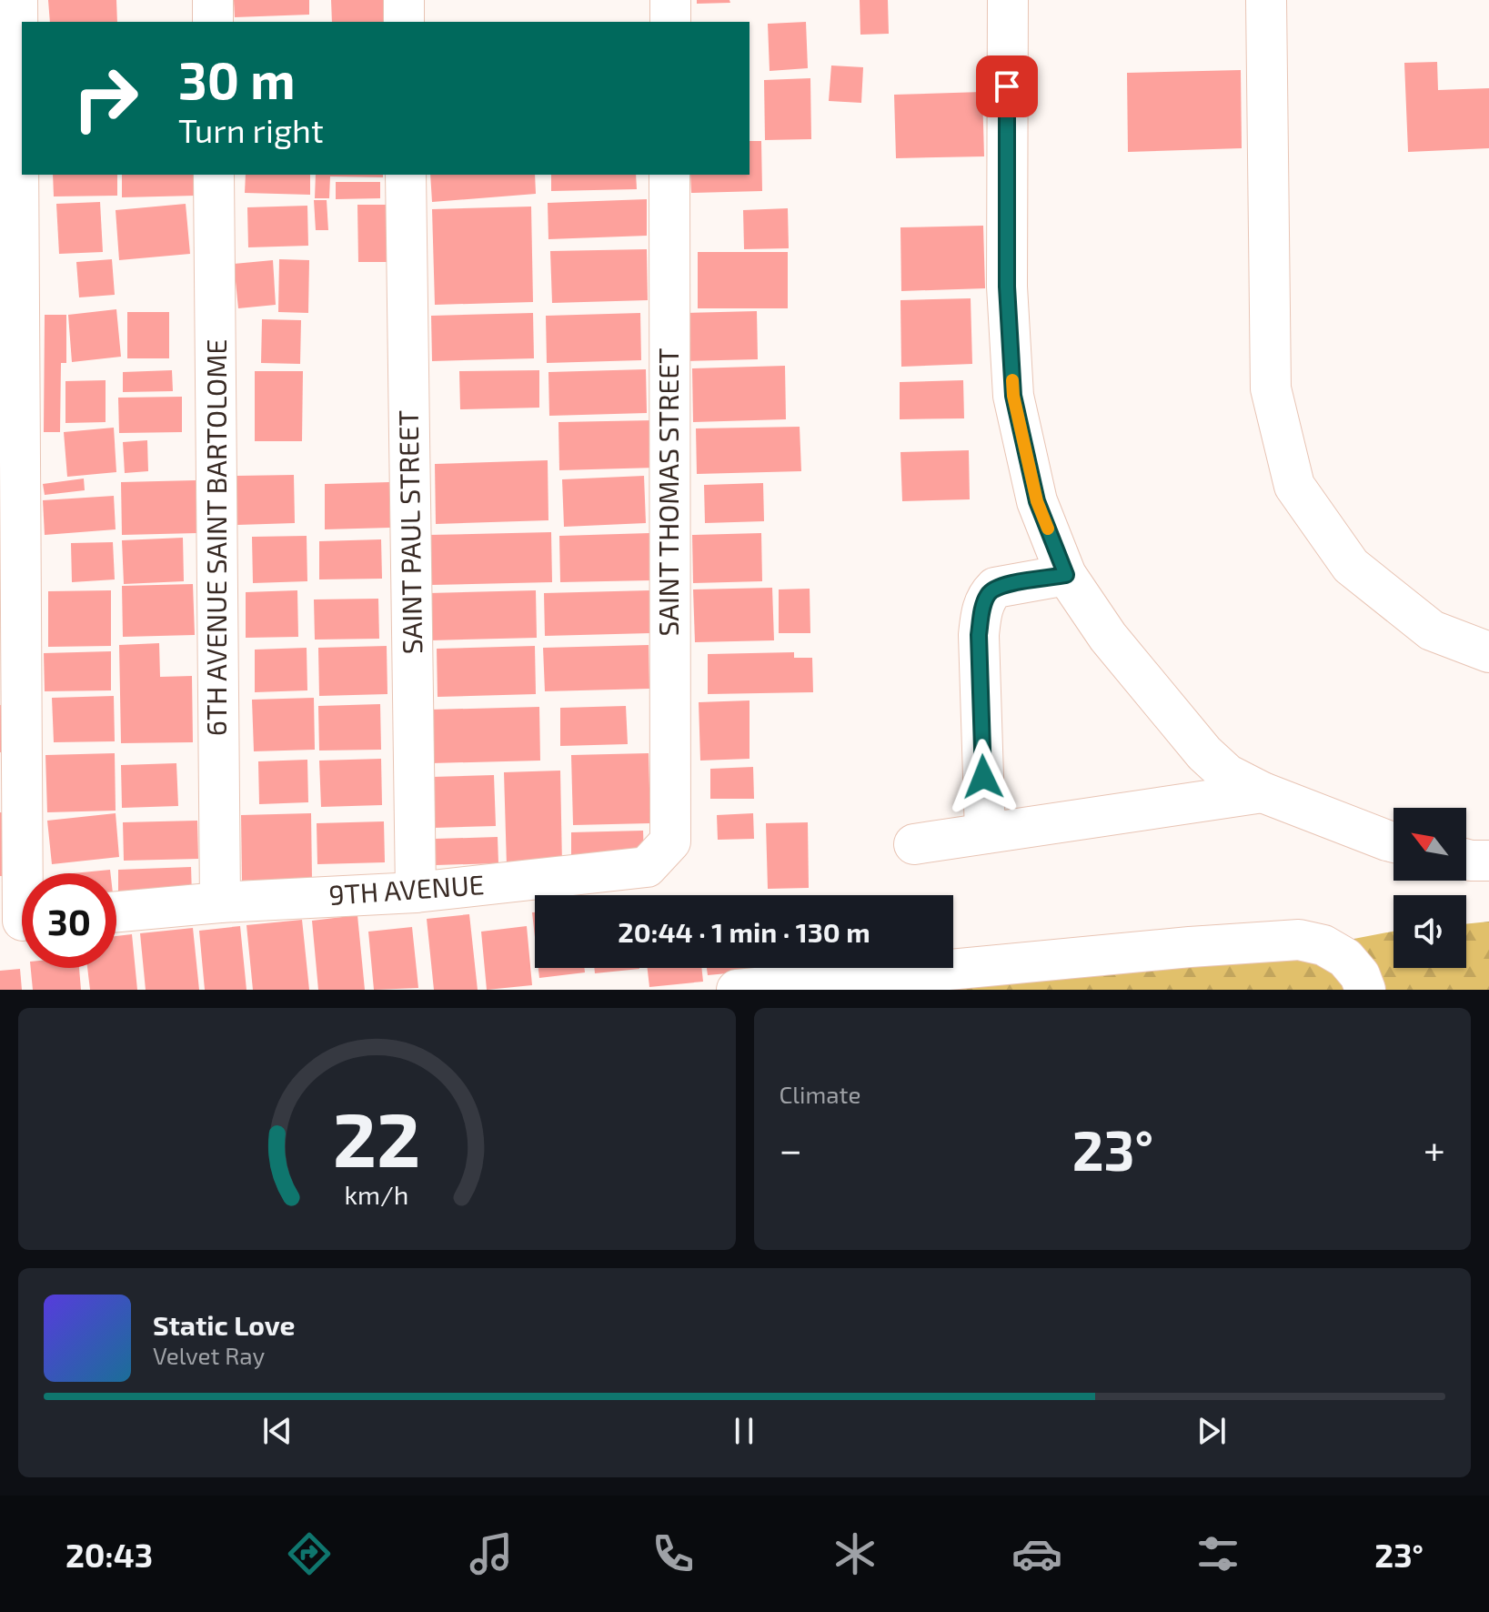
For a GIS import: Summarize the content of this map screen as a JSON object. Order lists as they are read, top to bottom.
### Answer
{
  "streets": {
    "street": [
      "SAINT THOMAS STREET",
      "SAINT PAUL STREET",
      "6TH AVENUE SAINT BARTOLOME",
      "9TH AVENUE"
    ]
  },
  "crossings": [
    ["SAINT THOMAS STREET", "9TH AVENUE"],
    ["SAINT PAUL STREET", "9TH AVENUE"],
    ["6TH AVENUE SAINT BARTOLOME", "9TH AVENUE"]
  ],
  "north": "top left",
  "page": {
    "turn": ["30 m", "Turn right"],
    "limit": "30",
    "trip": "20:44 · 1 min · 130 m",
    "tile": "Climate",
    "heat": ["−", "23°", "+"],
    "song": ["Static Love", "Velvet Ray"],
    "tabs": ["20:43", "23°"],
    "gauge": ["22", "km/h"]
  }
}
